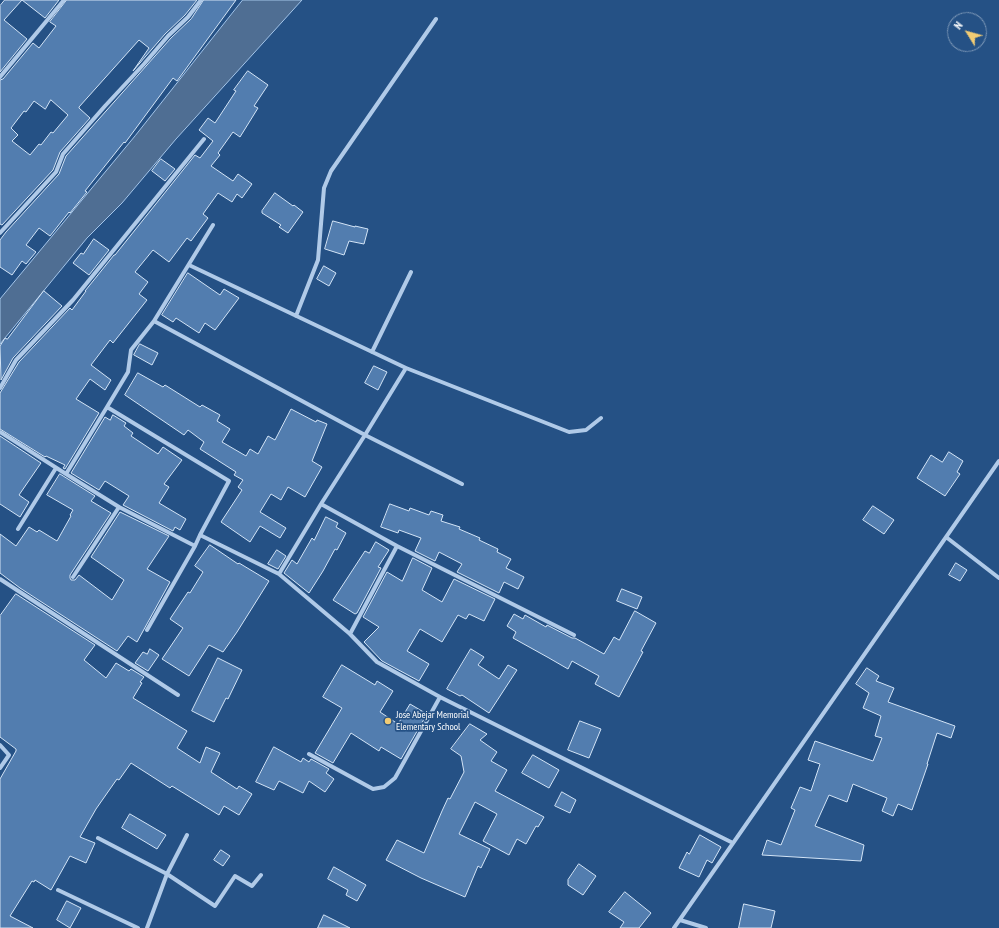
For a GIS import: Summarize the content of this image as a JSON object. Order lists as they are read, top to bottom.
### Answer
{
  "places": ["Jose Abejar Memorial Elementary School"],
  "north": "top left"
}
